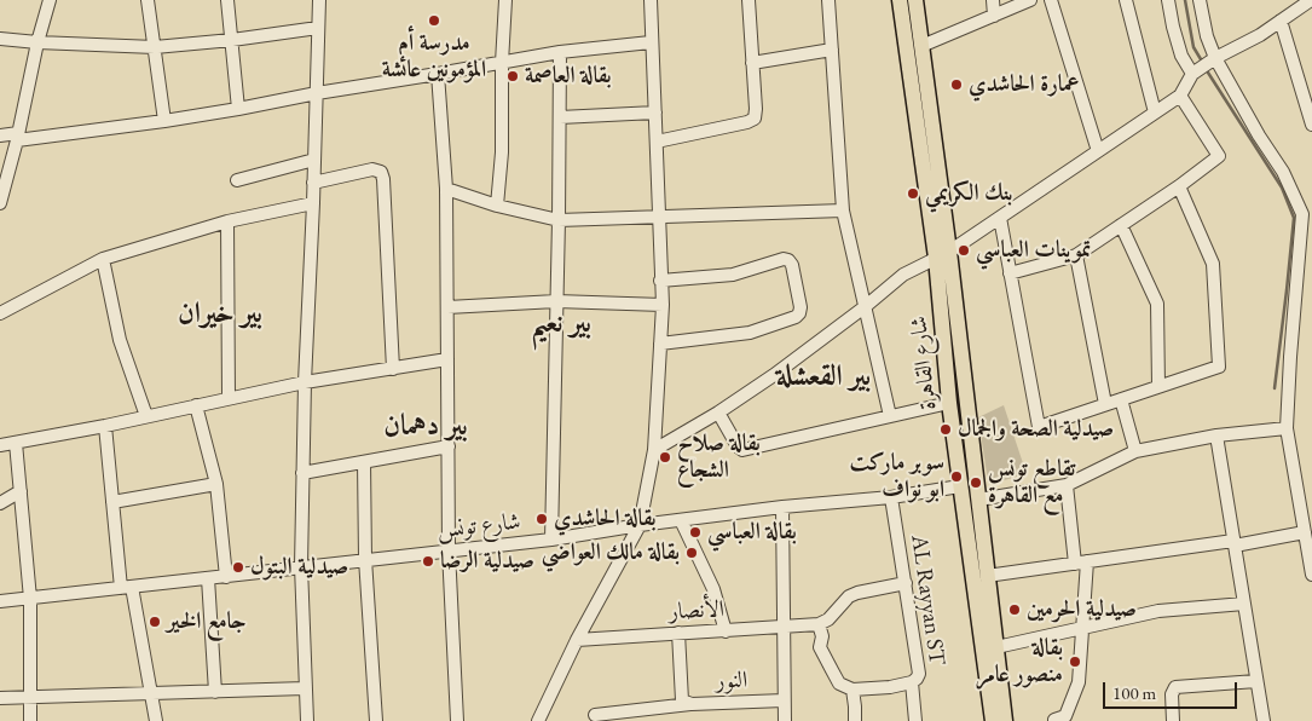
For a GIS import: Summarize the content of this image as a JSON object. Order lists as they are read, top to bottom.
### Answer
{
  "streets": {
    "main road": ["شارع القاهرة"],
    "street": [
      "شارع تونس",
      "AL Rayyan ST",
      "الأنصار",
      "النور"
    ]
  },
  "crossings": [
    ["شارع القاهرة", "شارع تونس"],
    ["شارع تونس", "AL Rayyan ST"]
  ],
  "districts": [
    "بير خيران",
    "بير نعيم",
    "بير القعشلة",
    "بير دهمان"
  ],
  "places": [
    "مدرسة أم المؤمونين عائشة",
    "بقالة العاصمة",
    "عمارة الحاشدي",
    "بنك الكريمي",
    "تموينات العباسي",
    "صيدلية الصحة والجمال",
    "بقالة صلاح الشجاع",
    "سوبر ماركت ابو نواف",
    "تقاطع تونس مع القاهرة",
    "بقالة الحاشدي",
    "بقالة العباسي",
    "بقالة مالك العواضي",
    "صيدلية الرضا",
    "صيدلية البتول",
    "صيدلية الحرمين",
    "جامع الخير",
    "بقالة منصور عامر"
  ],
  "scale_bar": "100 m"
}
